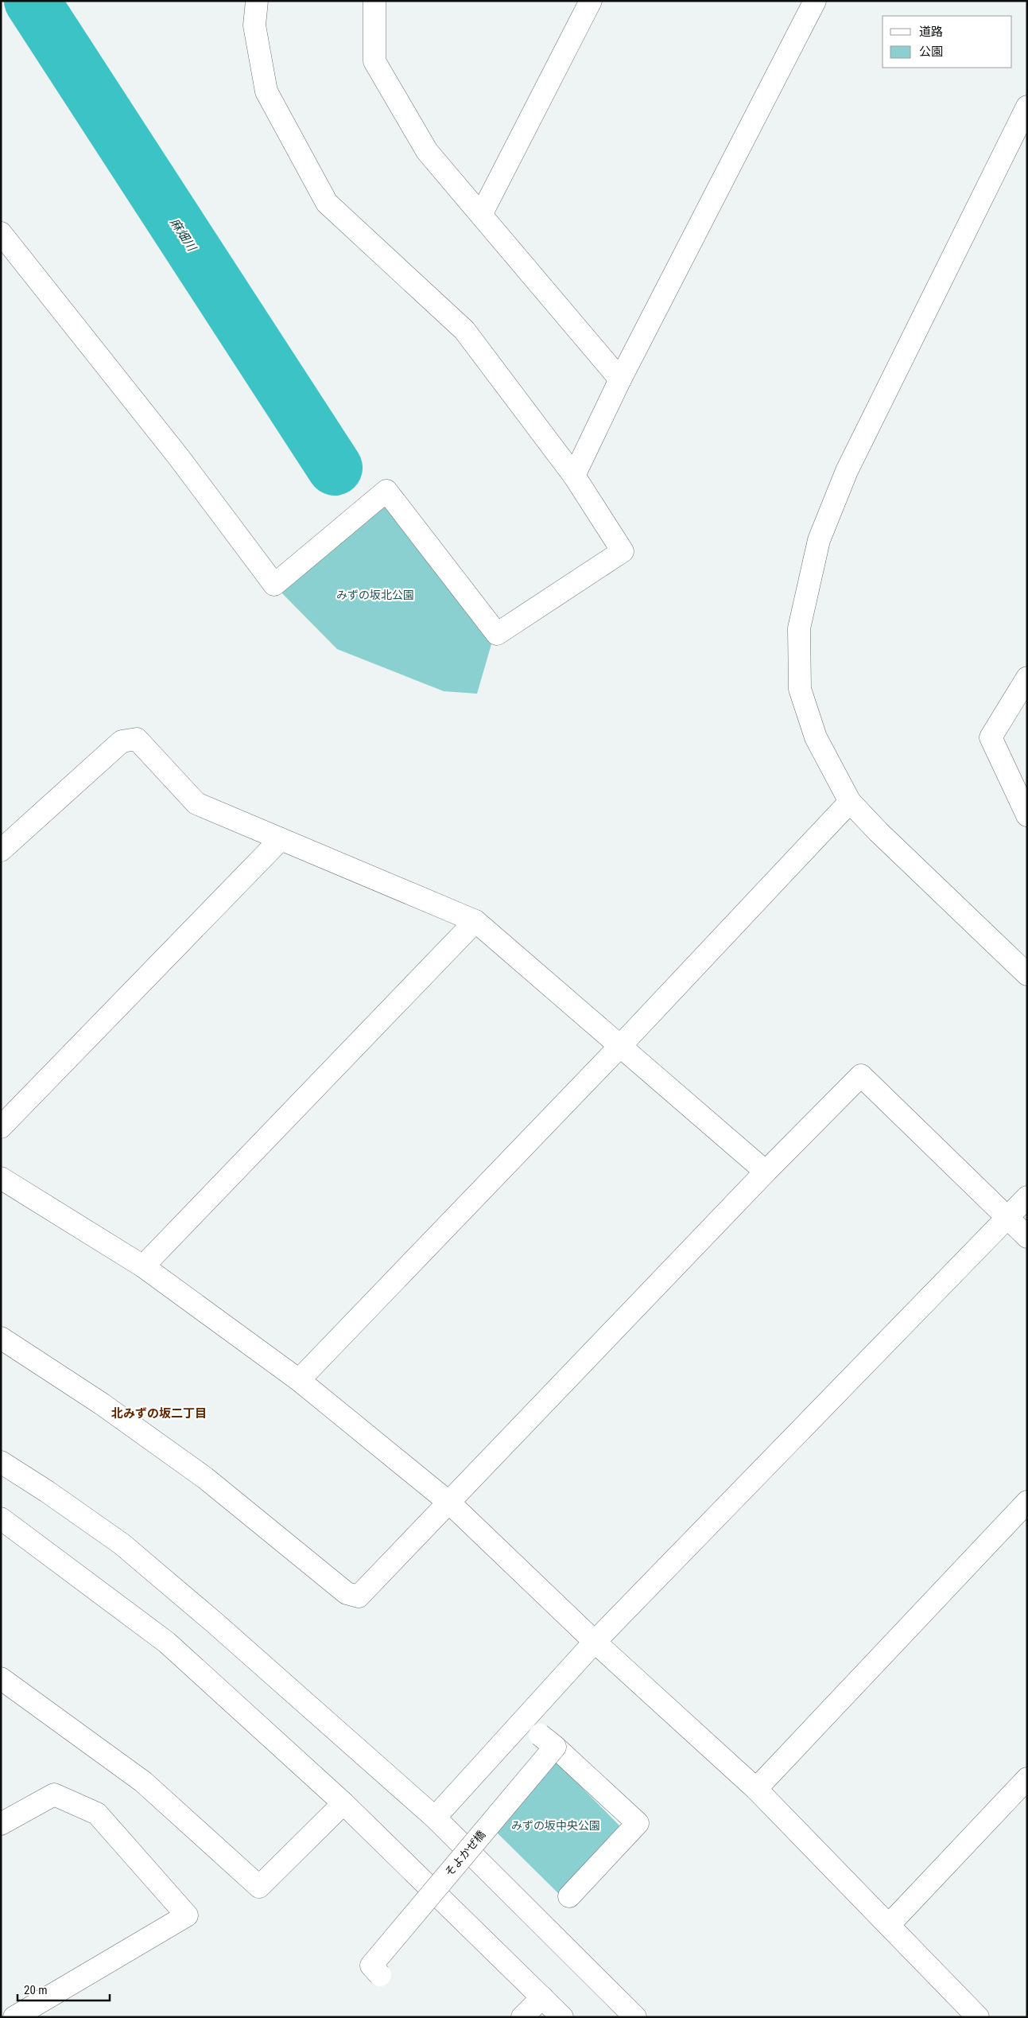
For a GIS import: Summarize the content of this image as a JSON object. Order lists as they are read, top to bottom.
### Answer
{
  "streets": {
    "street": ["そよかぜ橋"]
  },
  "districts": ["北みずの坂二丁目"],
  "water": ["麻畑川"],
  "parks": ["みずの坂北公園", "みずの坂中央公園"],
  "legend": ["道路", "公園"],
  "scale_bar": "20 m"
}
